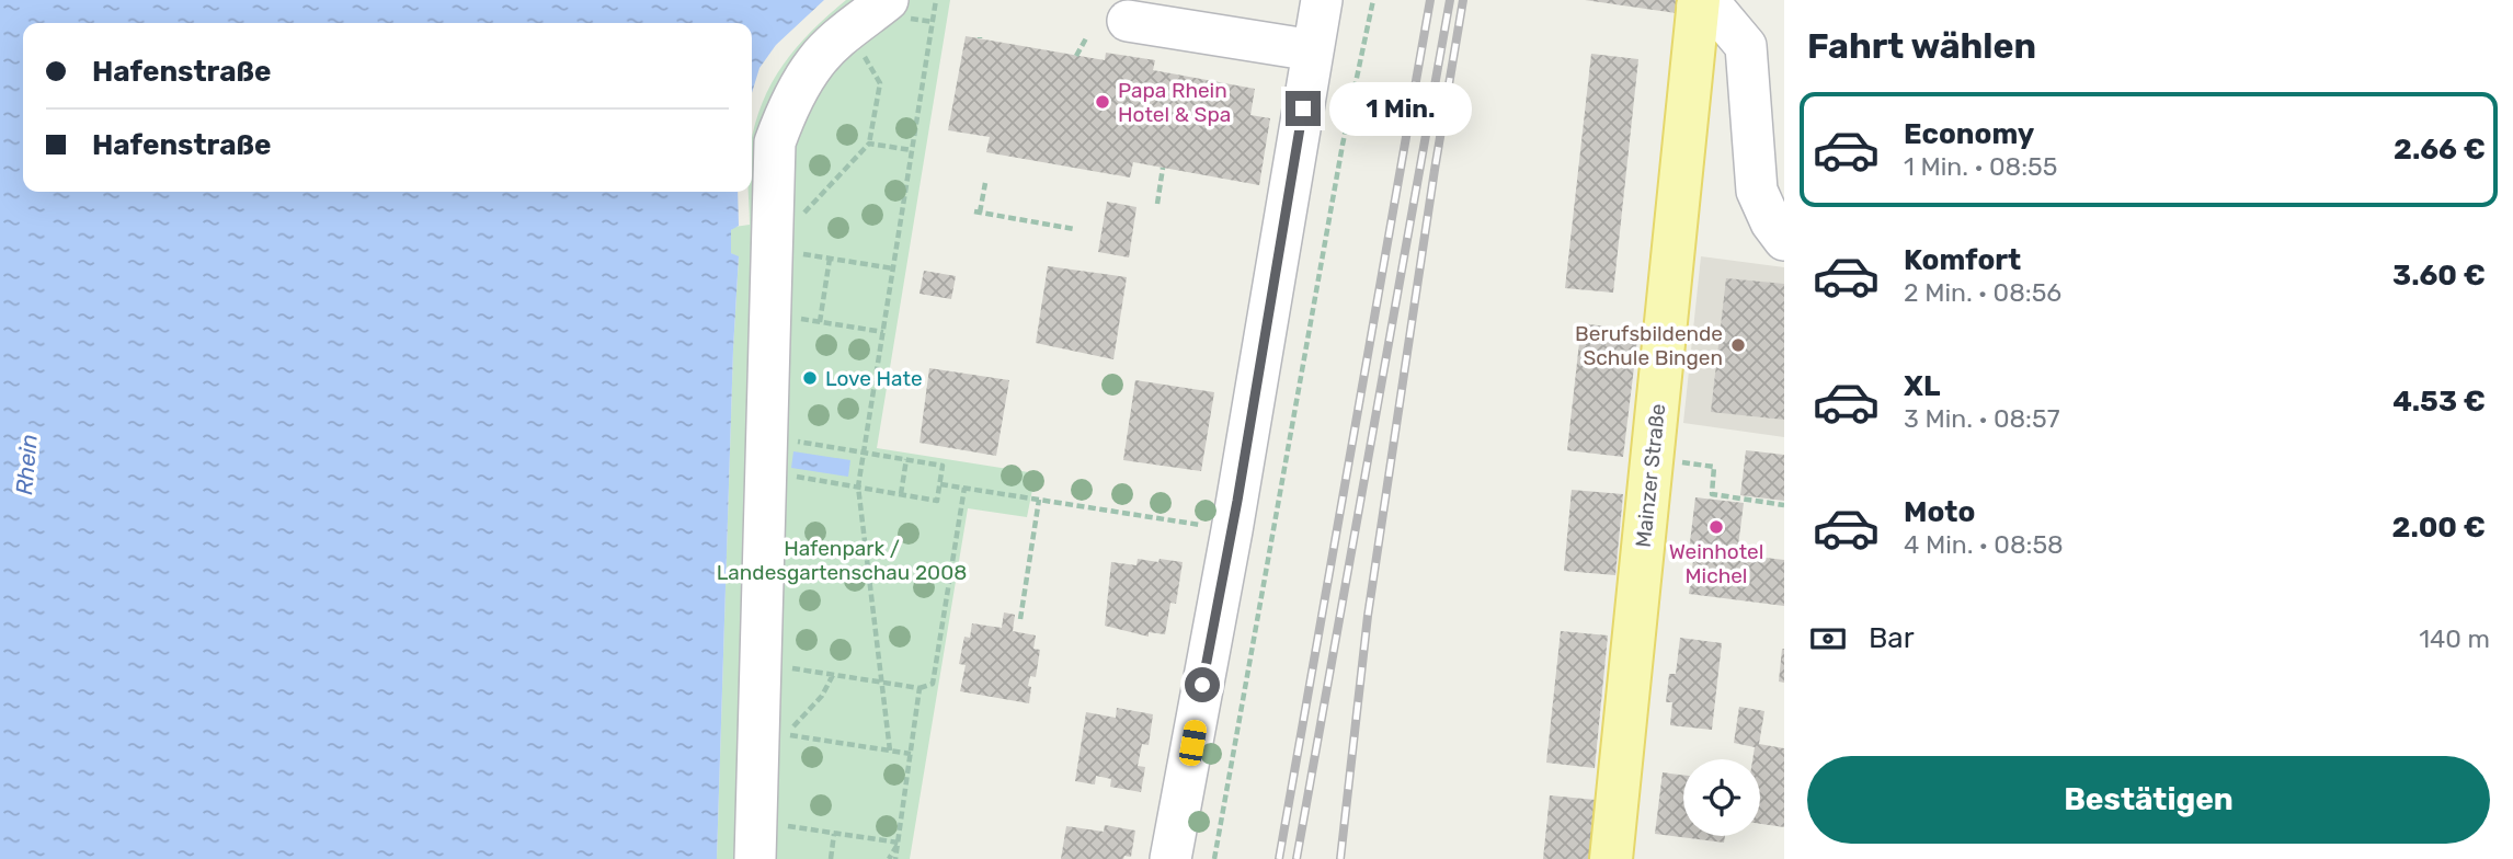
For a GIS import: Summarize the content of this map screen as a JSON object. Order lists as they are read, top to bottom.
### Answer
{
  "streets": {
    "main road": ["Mainzer Straße"]
  },
  "water": ["Rhein"],
  "parks": ["Hafenpark / Landesgartenschau 2008"],
  "places": [
    "Papa Rhein Hotel & Spa",
    "Berufsbildende Schule Bingen",
    "Love Hate",
    "Weinhotel Michel"
  ],
  "page": {
    "heading": "Fahrt wählen",
    "banner": ["Hafenstraße", "Hafenstraße"],
    "bubble": "1 Min.",
    "list": [
      {
        "name": "Economy",
        "note": "1 Min. · 08:55",
        "value": "2.66 €"
      },
      {
        "name": "Komfort",
        "note": "2 Min. · 08:56",
        "value": "3.60 €"
      },
      {
        "name": "XL",
        "note": "3 Min. · 08:57",
        "value": "4.53 €"
      },
      {
        "name": "Moto",
        "note": "4 Min. · 08:58",
        "value": "2.00 €"
      }
    ],
    "pay": ["Bar", "140 m"],
    "buttons": "Bestätigen"
  }
}
